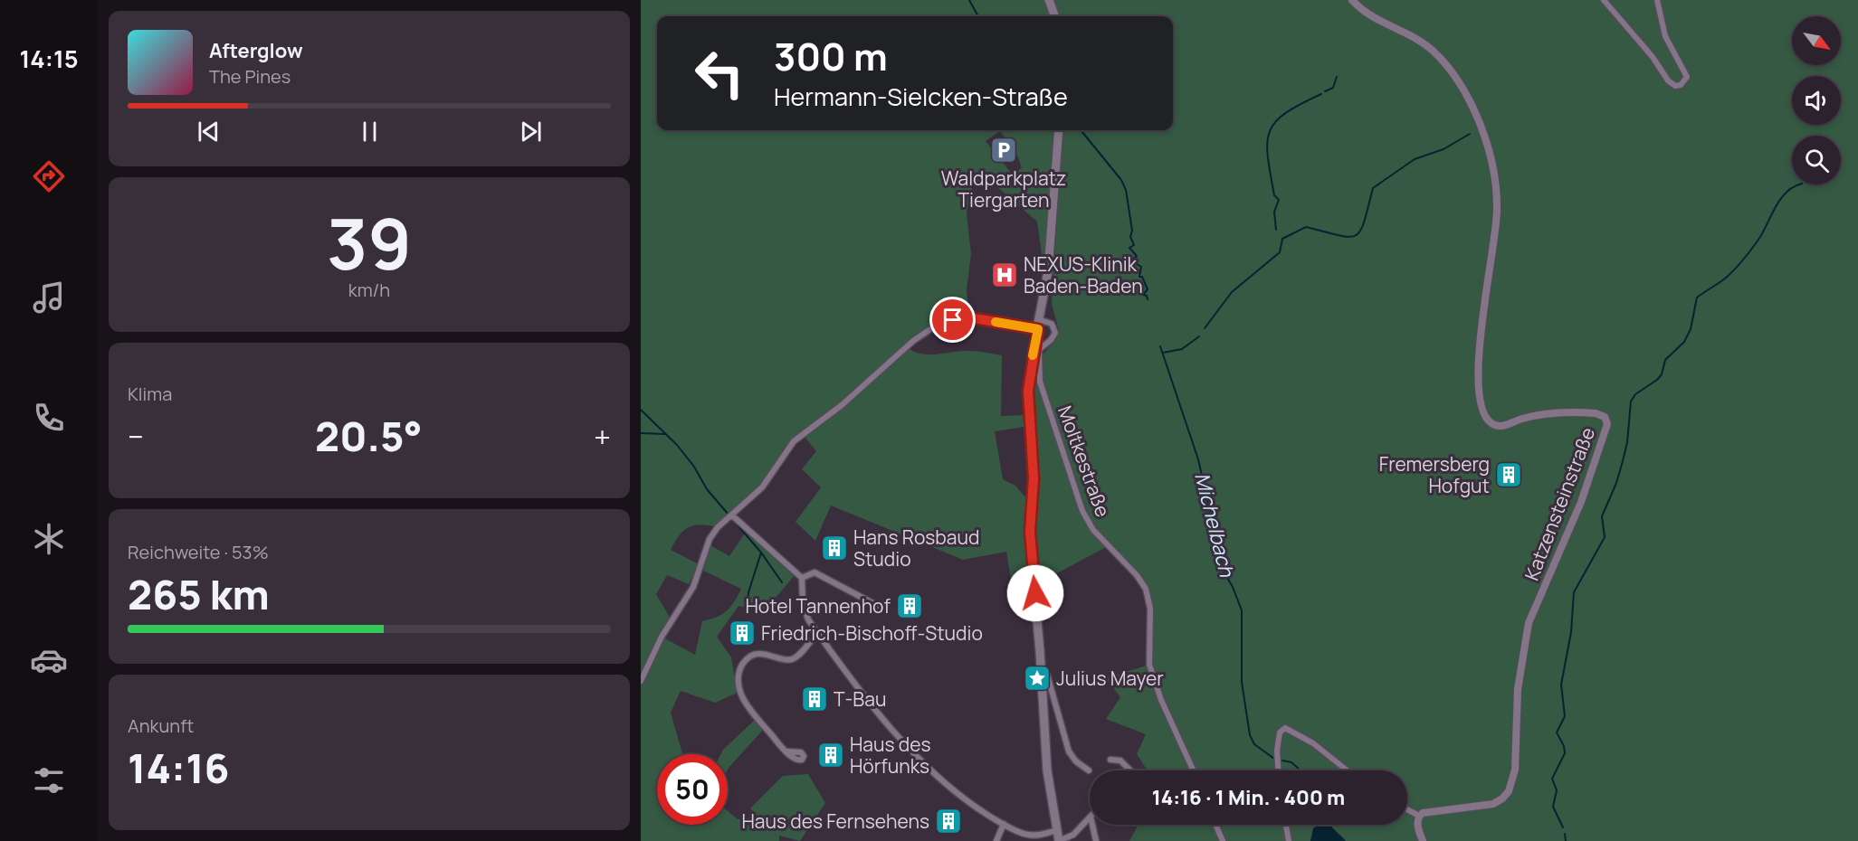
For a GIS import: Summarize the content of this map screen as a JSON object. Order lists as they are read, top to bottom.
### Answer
{
  "streets": {
    "street": ["Moltkestraße", "Katzensteinstraße"]
  },
  "water": ["Michelbach"],
  "places": {
    "parking": ["Waldparkplatz Tiergarten"],
    "hospital": ["NEXUS-Klinik Baden-Baden"],
    "building": [
      "Fremersberg Hofgut",
      "Hans Rosbaud Studio",
      "Hotel Tannenhof",
      "Friedrich-Bischoff-Studio",
      "T-Bau",
      "Haus des Hörfunks",
      "Haus des Fernsehens"
    ],
    "place": ["Julius Mayer"]
  },
  "north": "bottom right",
  "page": {
    "tabs": "14:15",
    "turn": ["300 m", "Hermann-Sielcken-Straße"],
    "song": ["Afterglow", "The Pines"],
    "tile": [
      ["39", "km/h"],
      "Klima",
      ["Reichweite · 53%", "265 km"],
      ["Ankunft", "14:16"]
    ],
    "heat": ["−", "20.5°", "+"],
    "limit": "50",
    "trip": "14:16 · 1 Min. · 400 m"
  }
}
